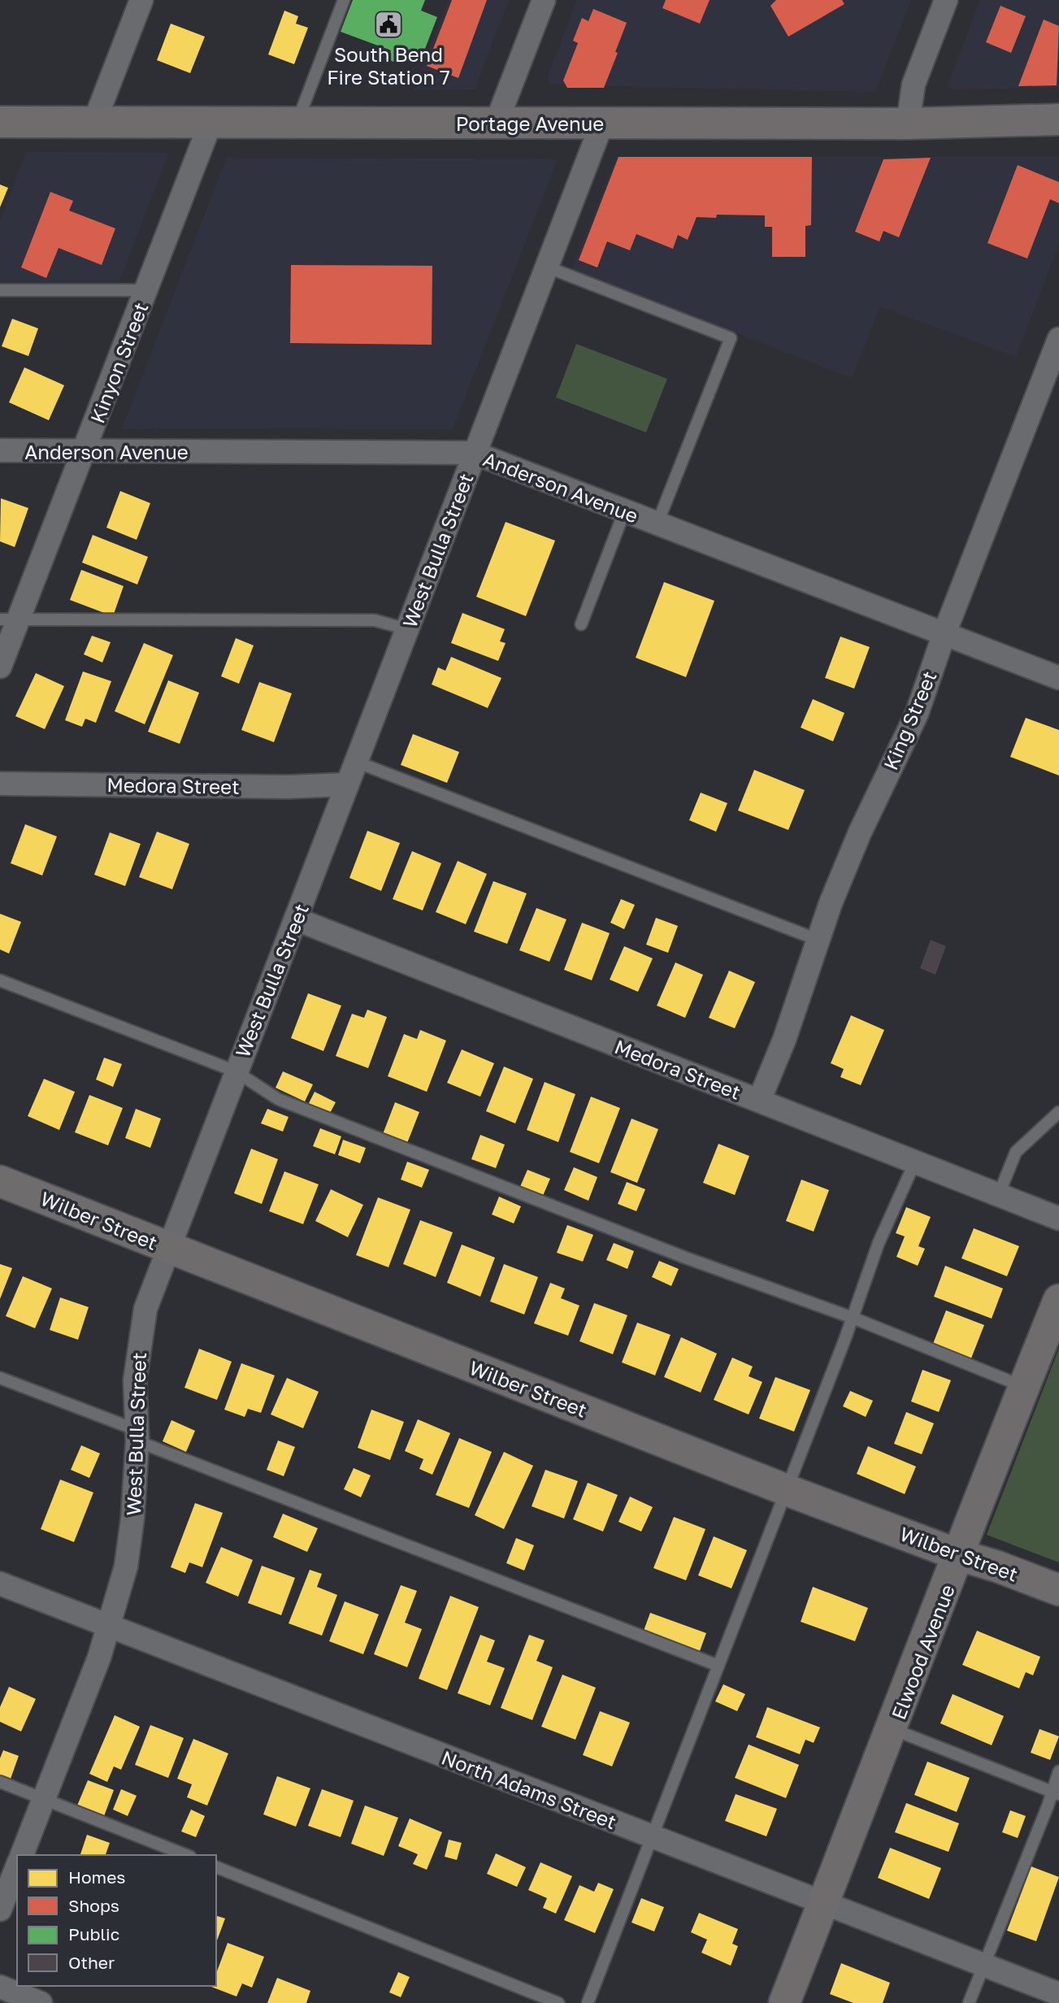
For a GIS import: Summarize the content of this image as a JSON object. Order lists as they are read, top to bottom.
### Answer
{
  "streets": {
    "street": [
      "Portage Avenue",
      "Kinyon Street",
      "Anderson Avenue",
      "West Bulla Street",
      "King Street",
      "Medora Street",
      "Wilber Street",
      "Elwood Avenue",
      "North Adams Street"
    ]
  },
  "crossings": [
    ["Portage Avenue", "Kinyon Street"],
    ["Portage Avenue", "West Bulla Street"],
    ["Kinyon Street", "Anderson Avenue"],
    ["Anderson Avenue", "West Bulla Street"],
    ["Anderson Avenue", "King Street"],
    ["West Bulla Street", "Medora Street"],
    ["West Bulla Street", "Wilber Street"],
    ["West Bulla Street", "North Adams Street"],
    ["King Street", "Medora Street"],
    ["Wilber Street", "Elwood Avenue"],
    ["Elwood Avenue", "North Adams Street"]
  ],
  "places": {
    "public building": ["South Bend Fire Station 7"]
  },
  "legend": [
    "Homes",
    "Shops",
    "Public",
    "Other"
  ]
}
